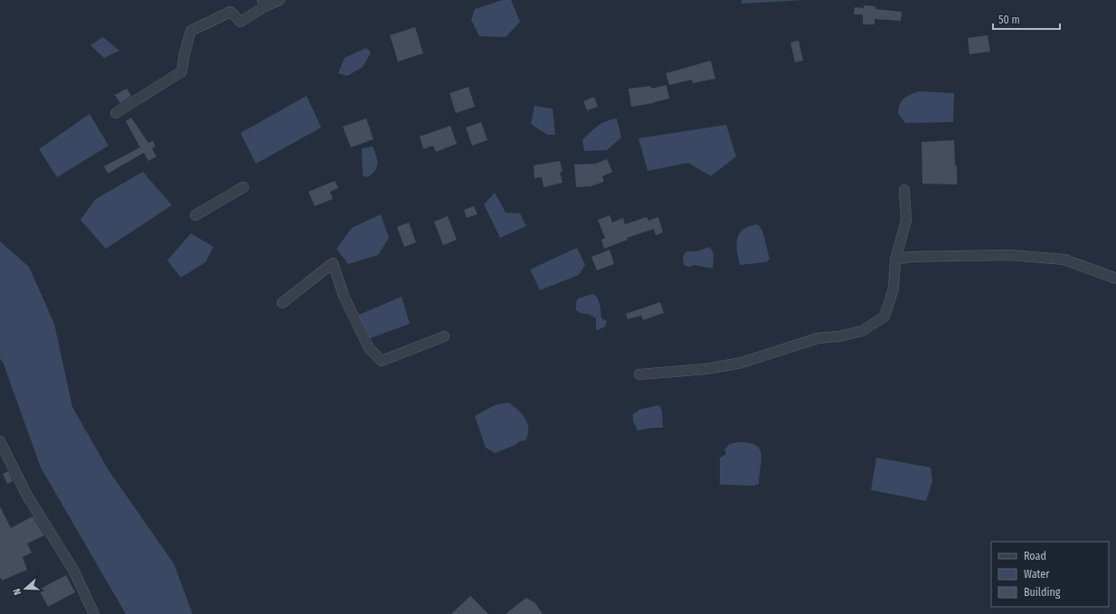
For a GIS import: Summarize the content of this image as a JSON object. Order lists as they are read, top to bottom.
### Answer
{
  "legend": ["Road", "Water", "Building"],
  "scale_bar": "50 m",
  "north": "left"
}
